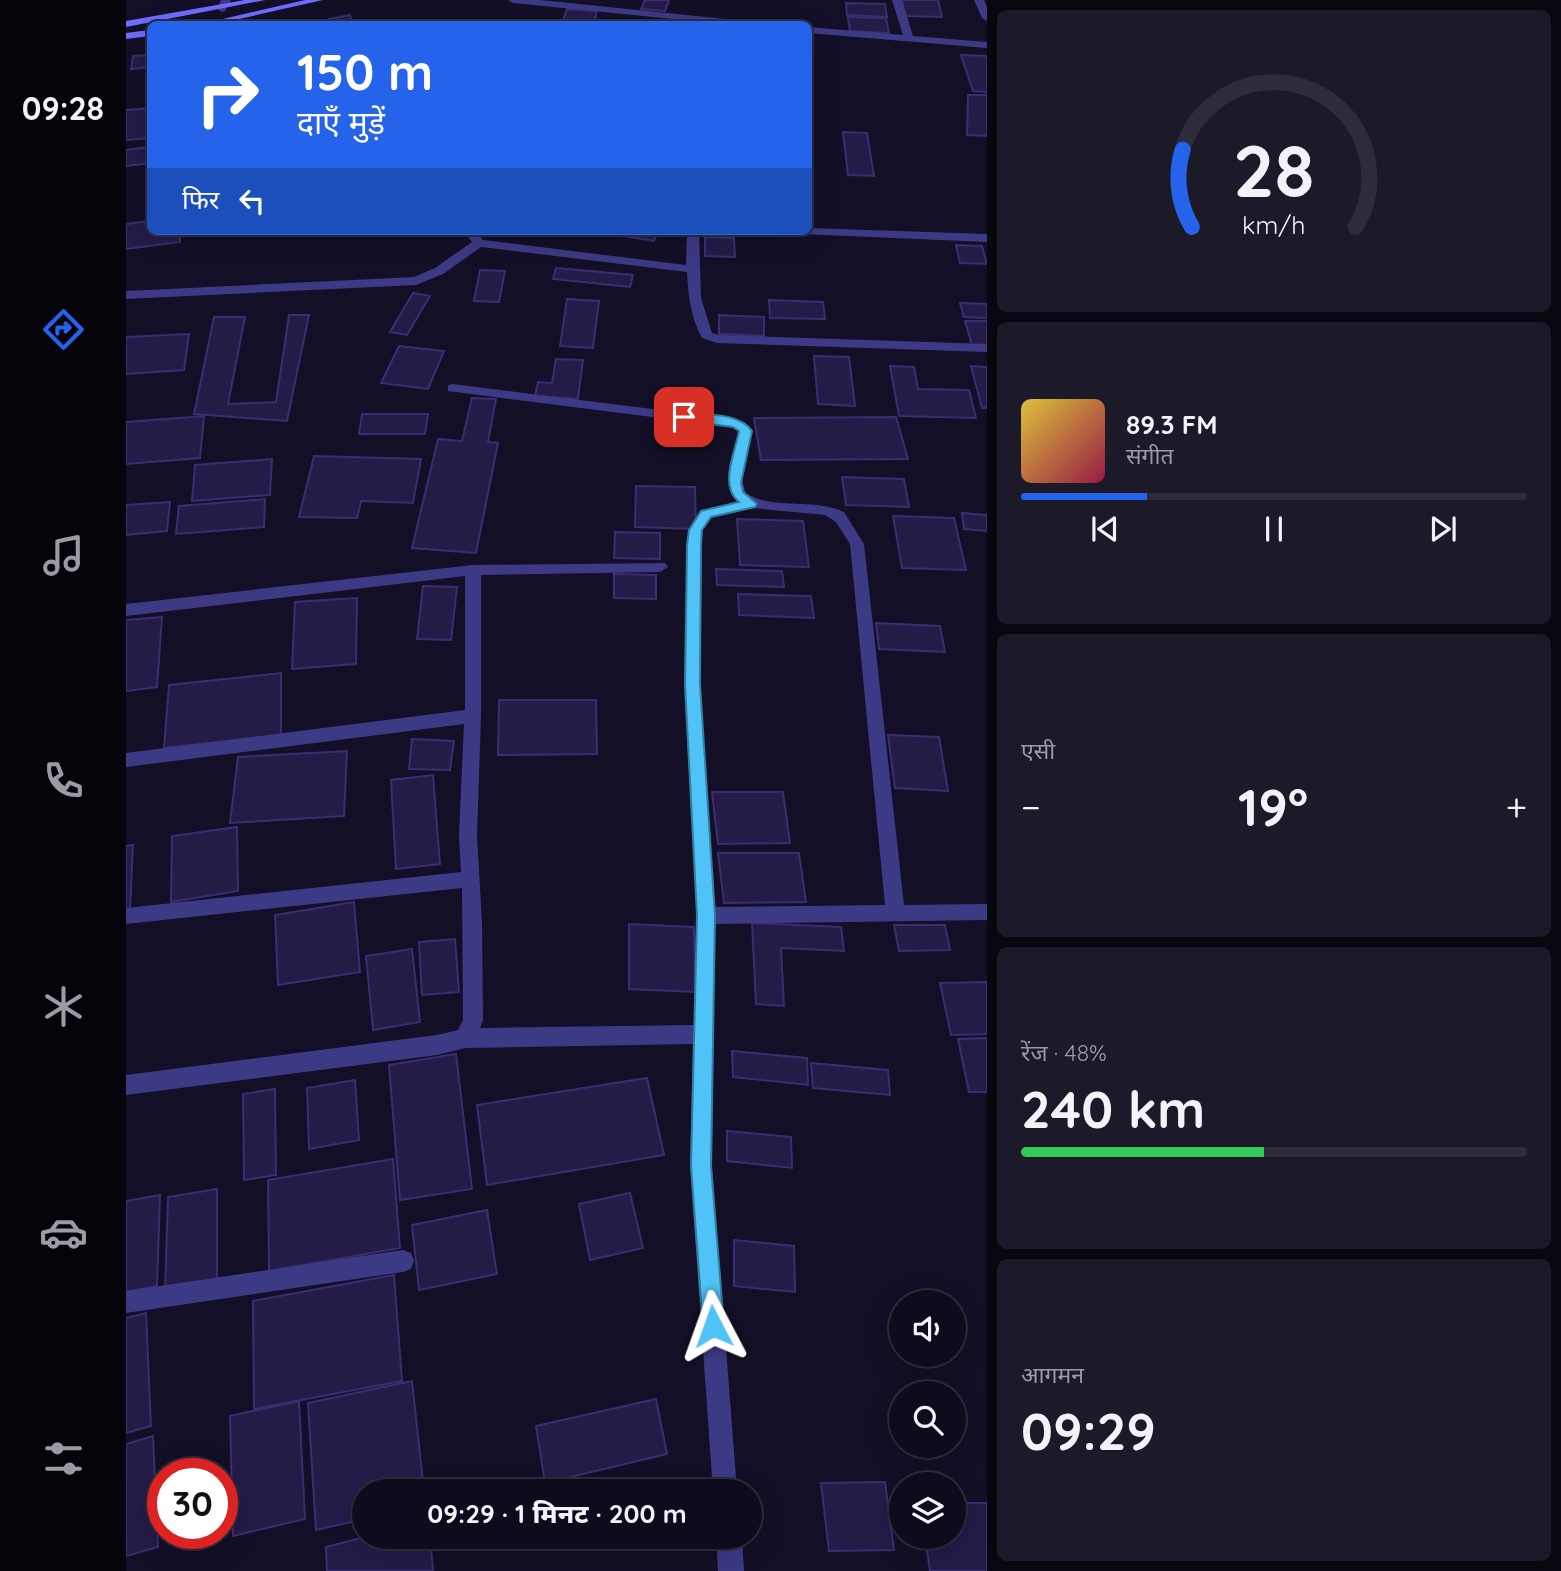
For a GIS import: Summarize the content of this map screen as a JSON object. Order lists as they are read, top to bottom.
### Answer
{
  "page": {
    "tabs": "09:28",
    "turn": ["150 m", "दाएँ मुड़ें"],
    "then": "फिर",
    "song": ["89.3 FM", "संगीत"],
    "tile": [
      "एसी",
      ["रेंज · 48%", "240 km"],
      ["आगमन", "09:29"]
    ],
    "heat": ["−", "19°", "+"],
    "limit": "30",
    "trip": "09:29 · 1 मिनट · 200 m",
    "gauge": ["28", "km/h"]
  }
}
